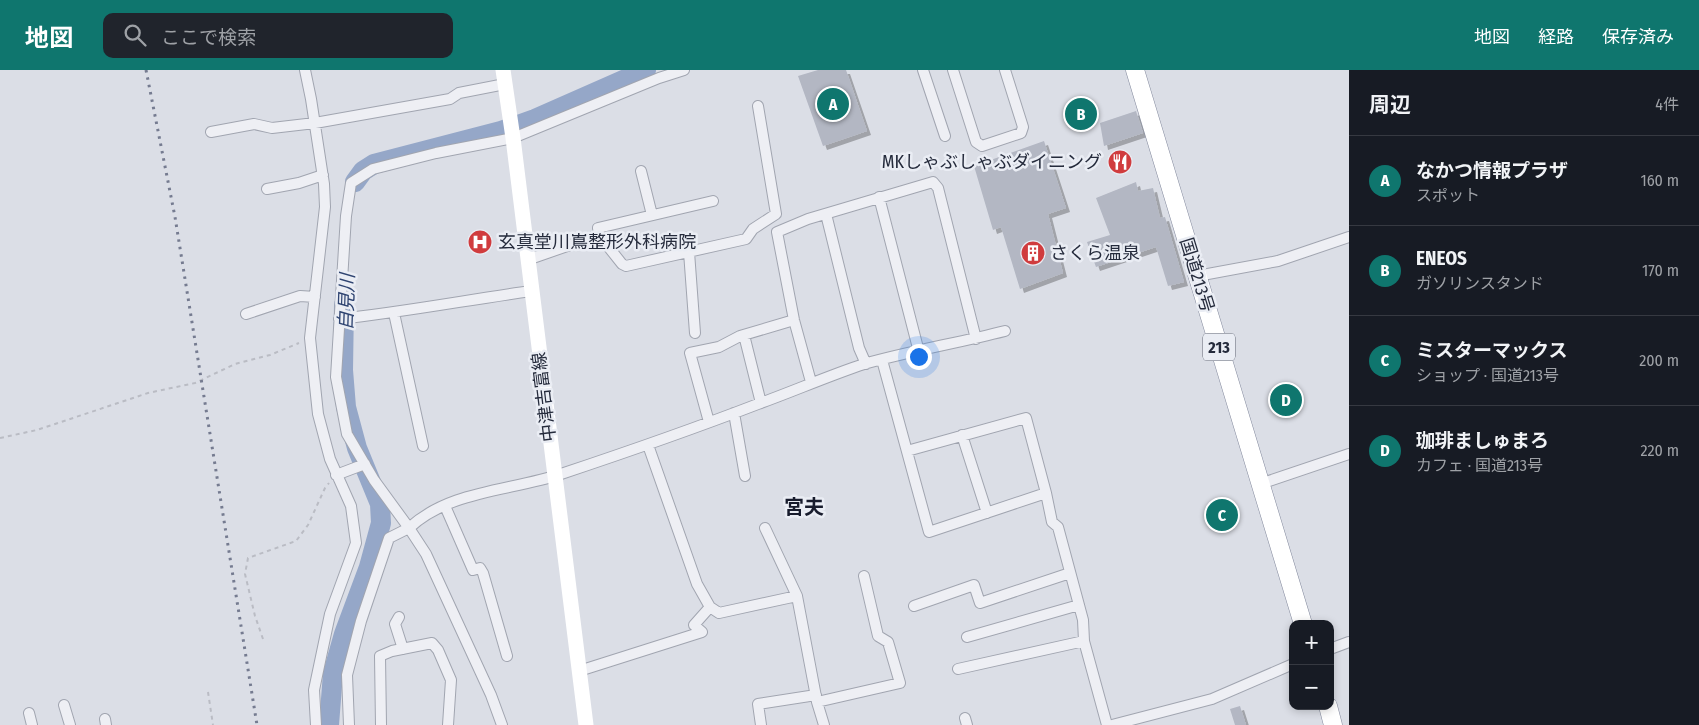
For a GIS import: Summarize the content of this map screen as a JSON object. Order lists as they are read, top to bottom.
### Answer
{
  "streets": {
    "highway": ["国道213号", "213"],
    "main road": ["中津吉富線"]
  },
  "districts": ["宮夫"],
  "water": ["自見川"],
  "places": {
    "restaurant": ["MKしゃぶしゃぶダイニング"],
    "hospital": ["玄真堂川嶌整形外科病院"],
    "building": ["さくら温泉"]
  },
  "page": {
    "header": "地図",
    "search": "ここで検索",
    "nav": ["地図", "経路", "保存済み"],
    "heading": ["周辺", "4件"],
    "pins": [
      "A",
      "B",
      "D",
      "C"
    ],
    "list": [
      {
        "mark": "A",
        "name": "なかつ情報プラザ",
        "note": "スポット",
        "value": "160 m"
      },
      {
        "mark": "B",
        "name": "ENEOS",
        "note": "ガソリンスタンド",
        "value": "170 m"
      },
      {
        "mark": "C",
        "name": "ミスターマックス",
        "note": "ショップ · 国道213号",
        "value": "200 m"
      },
      {
        "mark": "D",
        "name": "珈琲ましゅまろ",
        "note": "カフェ · 国道213号",
        "value": "220 m"
      }
    ],
    "map_buttons": ["+", "−"]
  }
}
